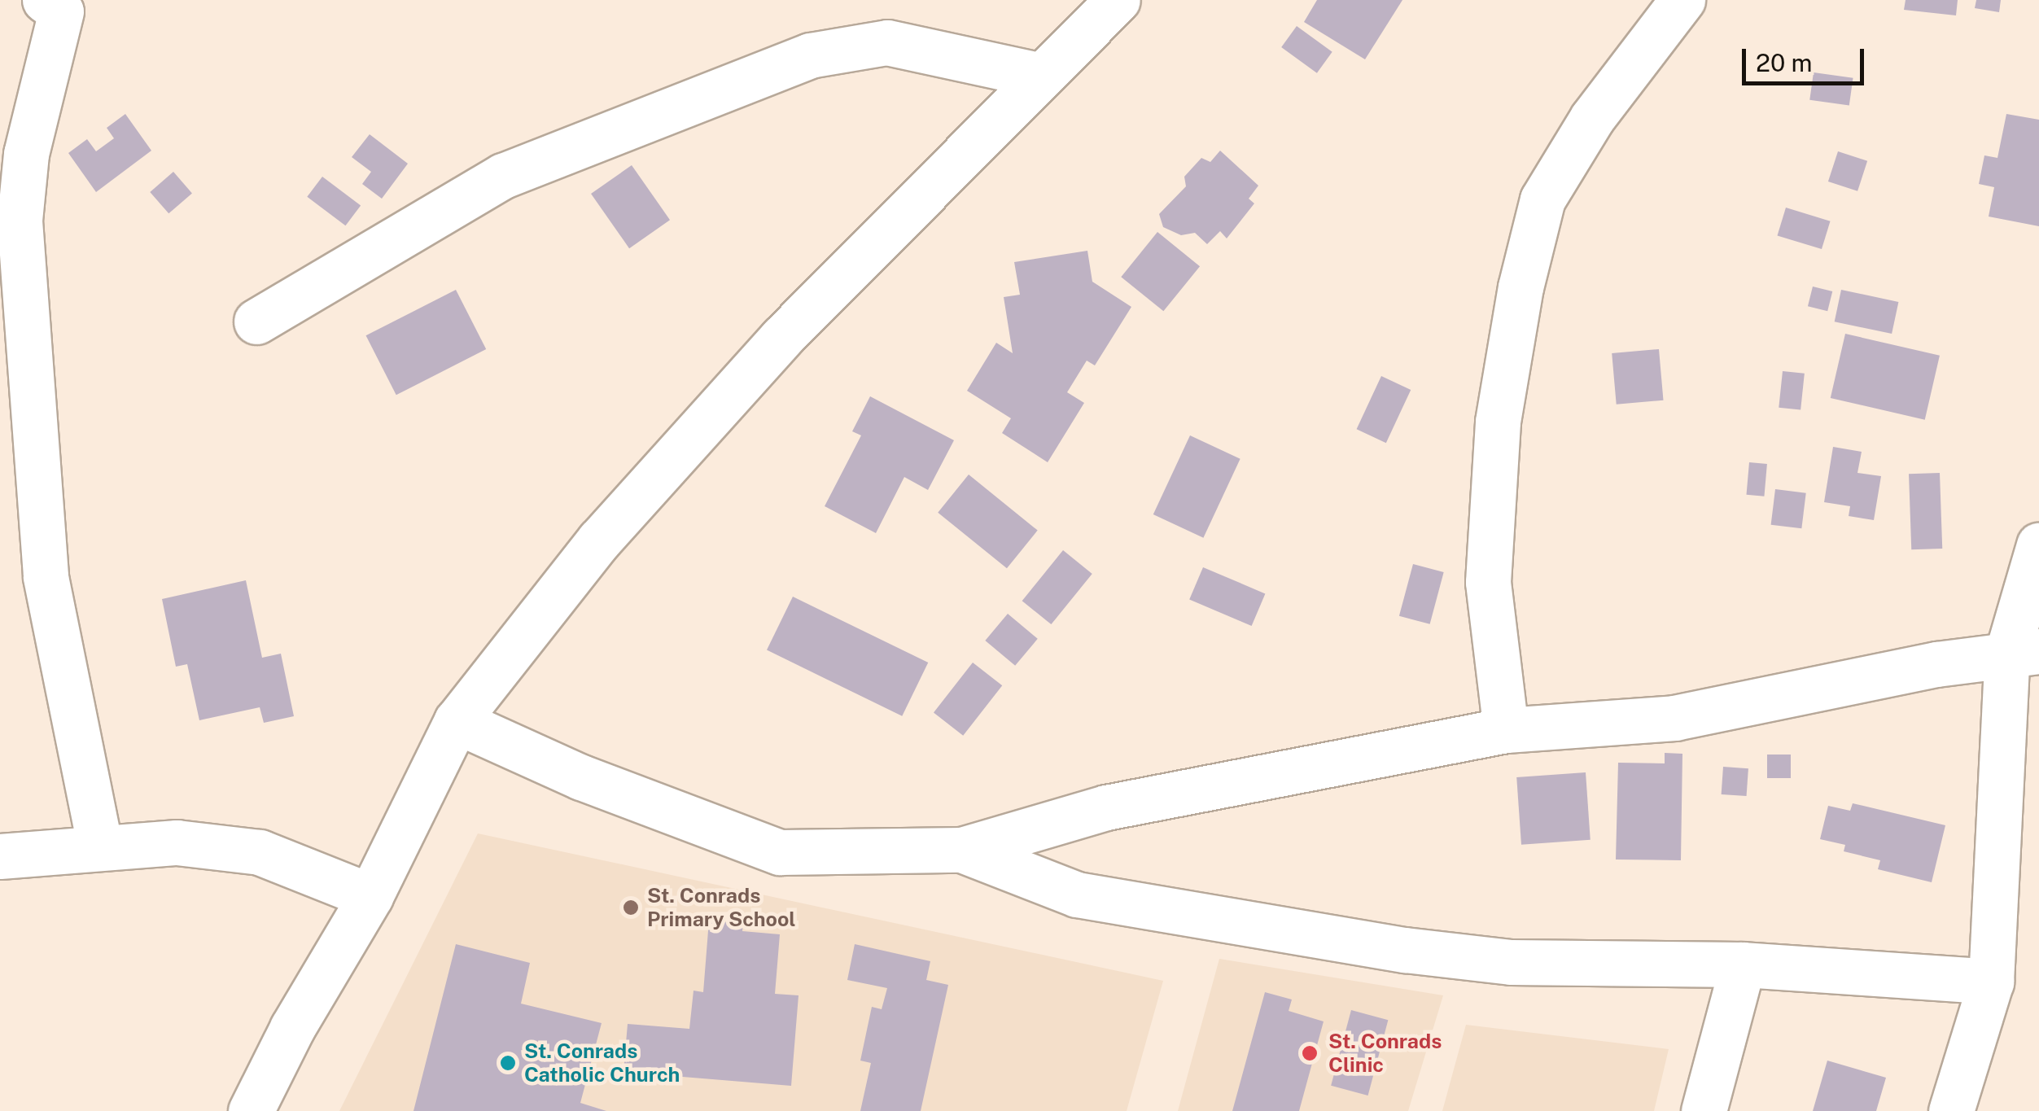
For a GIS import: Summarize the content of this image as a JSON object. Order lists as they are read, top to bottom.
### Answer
{
  "places": ["St. Conrads Primary School", "St. Conrads Clinic", "St. Conrads Catholic Church"],
  "scale_bar": "20 m"
}
